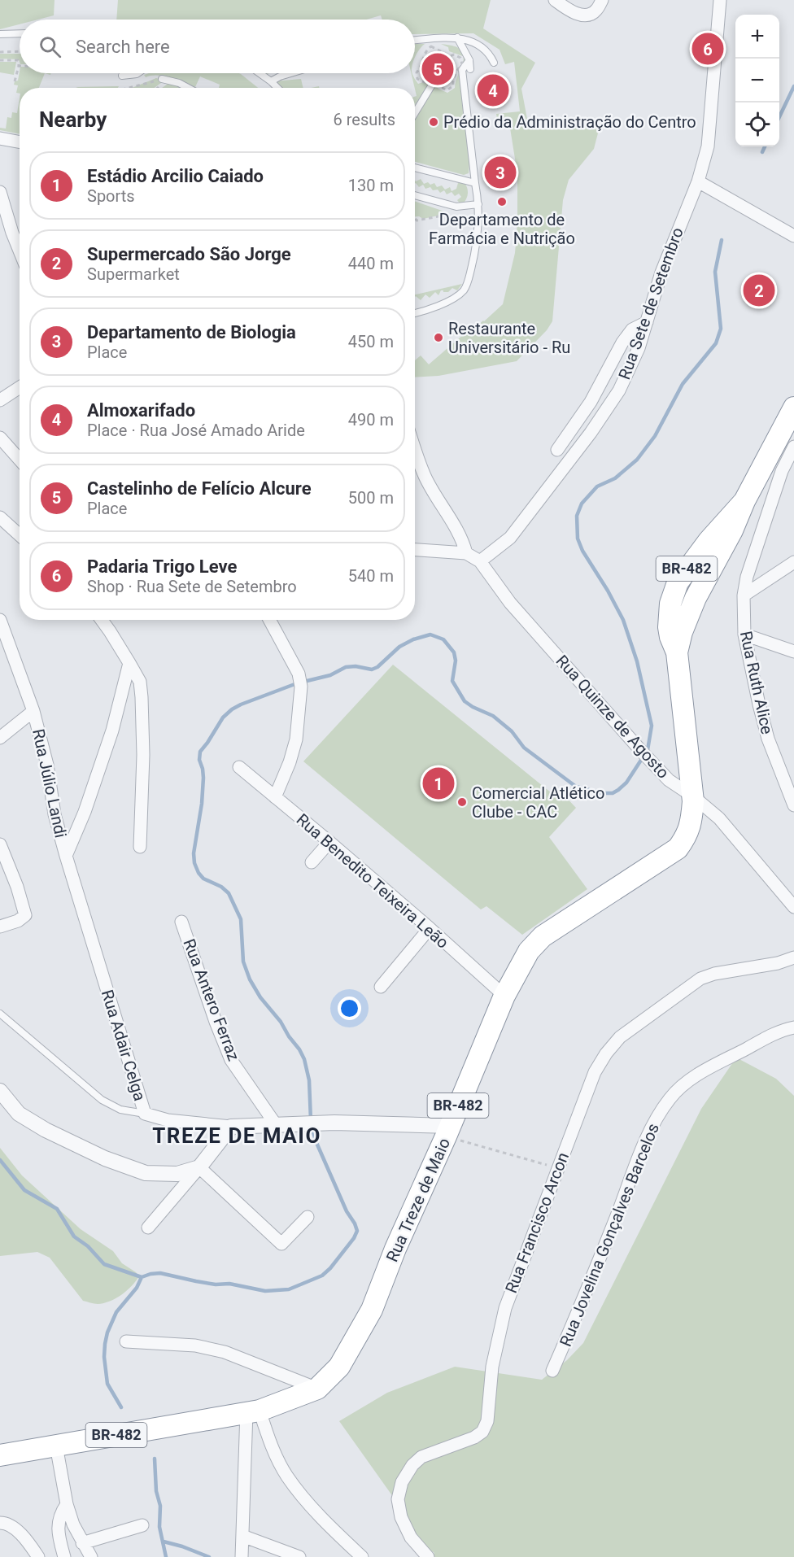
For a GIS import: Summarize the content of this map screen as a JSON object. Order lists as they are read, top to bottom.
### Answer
{
  "streets": {
    "highway": ["BR-482", "Rua Treze de Maio"],
    "street": [
      "Rua Sete de Setembro",
      "Rua Ruth Alice",
      "Rua Quinze de Agosto",
      "Rua Júlio Landi",
      "Rua Benedito Teixeira Leão",
      "Rua Antero Ferraz",
      "Rua Adair Celga",
      "Rua Francisco Arcon",
      "Rua Jovelina Gonçalves Barcelos"
    ]
  },
  "crossings": [
    ["Rua Sete de Setembro", "Rua Quinze de Agosto"],
    ["BR-482", "Rua Quinze de Agosto"],
    ["BR-482", "Rua Treze de Maio"],
    ["Rua Quinze de Agosto", "Rua Treze de Maio"],
    ["Rua Júlio Landi", "Rua Adair Celga"],
    ["Rua Benedito Teixeira Leão", "Rua Treze de Maio"],
    ["Rua Antero Ferraz", "Rua Adair Celga"],
    ["Rua Adair Celga", "Rua Treze de Maio"]
  ],
  "districts": ["TREZE DE MAIO"],
  "places": [
    "Prédio da Administração do Centro",
    "Departamento de Farmácia e Nutrição",
    "Restaurante Universitário - Ru",
    "Comercial Atlético Clube - CAC"
  ],
  "page": {
    "map_buttons": ["+", "−"],
    "search": "Search here",
    "pins": [
      "6",
      "5",
      "4",
      "3",
      "2",
      "1"
    ],
    "heading": ["Nearby", "6 results"],
    "list": [
      {
        "mark": "1",
        "name": "Estádio Arcilio Caiado",
        "note": "Sports",
        "value": "130 m"
      },
      {
        "mark": "2",
        "name": "Supermercado São Jorge",
        "note": "Supermarket",
        "value": "440 m"
      },
      {
        "mark": "3",
        "name": "Departamento de Biologia",
        "note": "Place",
        "value": "450 m"
      },
      {
        "mark": "4",
        "name": "Almoxarifado",
        "note": "Place · Rua José Amado Aride",
        "value": "490 m"
      },
      {
        "mark": "5",
        "name": "Castelinho de Felício Alcure",
        "note": "Place",
        "value": "500 m"
      },
      {
        "mark": "6",
        "name": "Padaria Trigo Leve",
        "note": "Shop · Rua Sete de Setembro",
        "value": "540 m"
      }
    ]
  }
}
